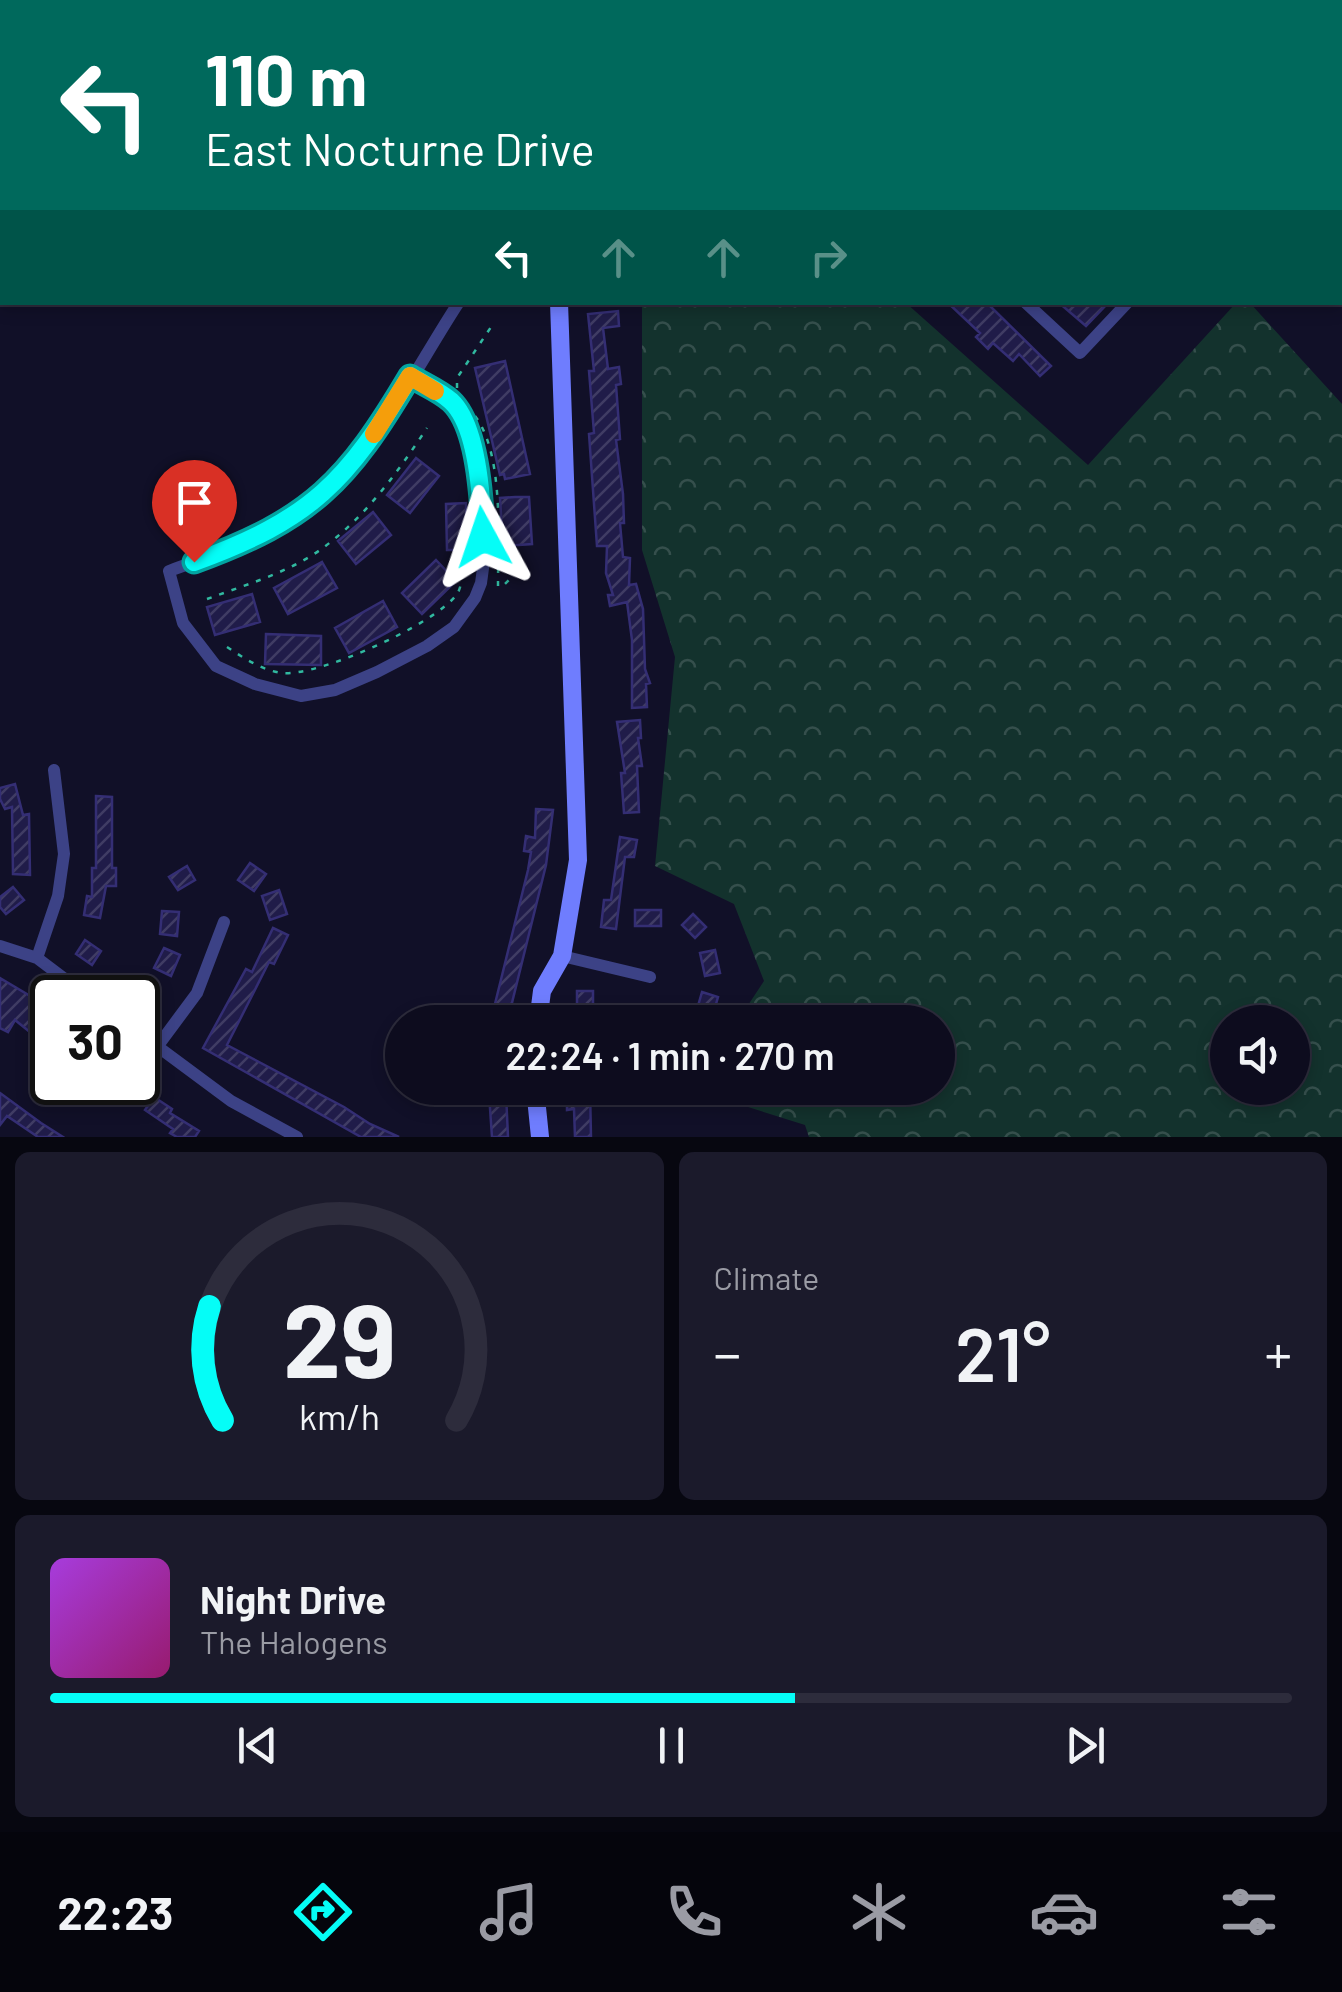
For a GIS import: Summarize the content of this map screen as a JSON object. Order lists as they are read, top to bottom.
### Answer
{
  "page": {
    "turn": ["110 m", "East Nocturne Drive"],
    "limit": "30",
    "trip": "22:24 · 1 min · 270 m",
    "tile": "Climate",
    "heat": ["−", "21°", "+"],
    "song": ["Night Drive", "The Halogens"],
    "tabs": "22:23",
    "gauge": ["29", "km/h"]
  }
}
